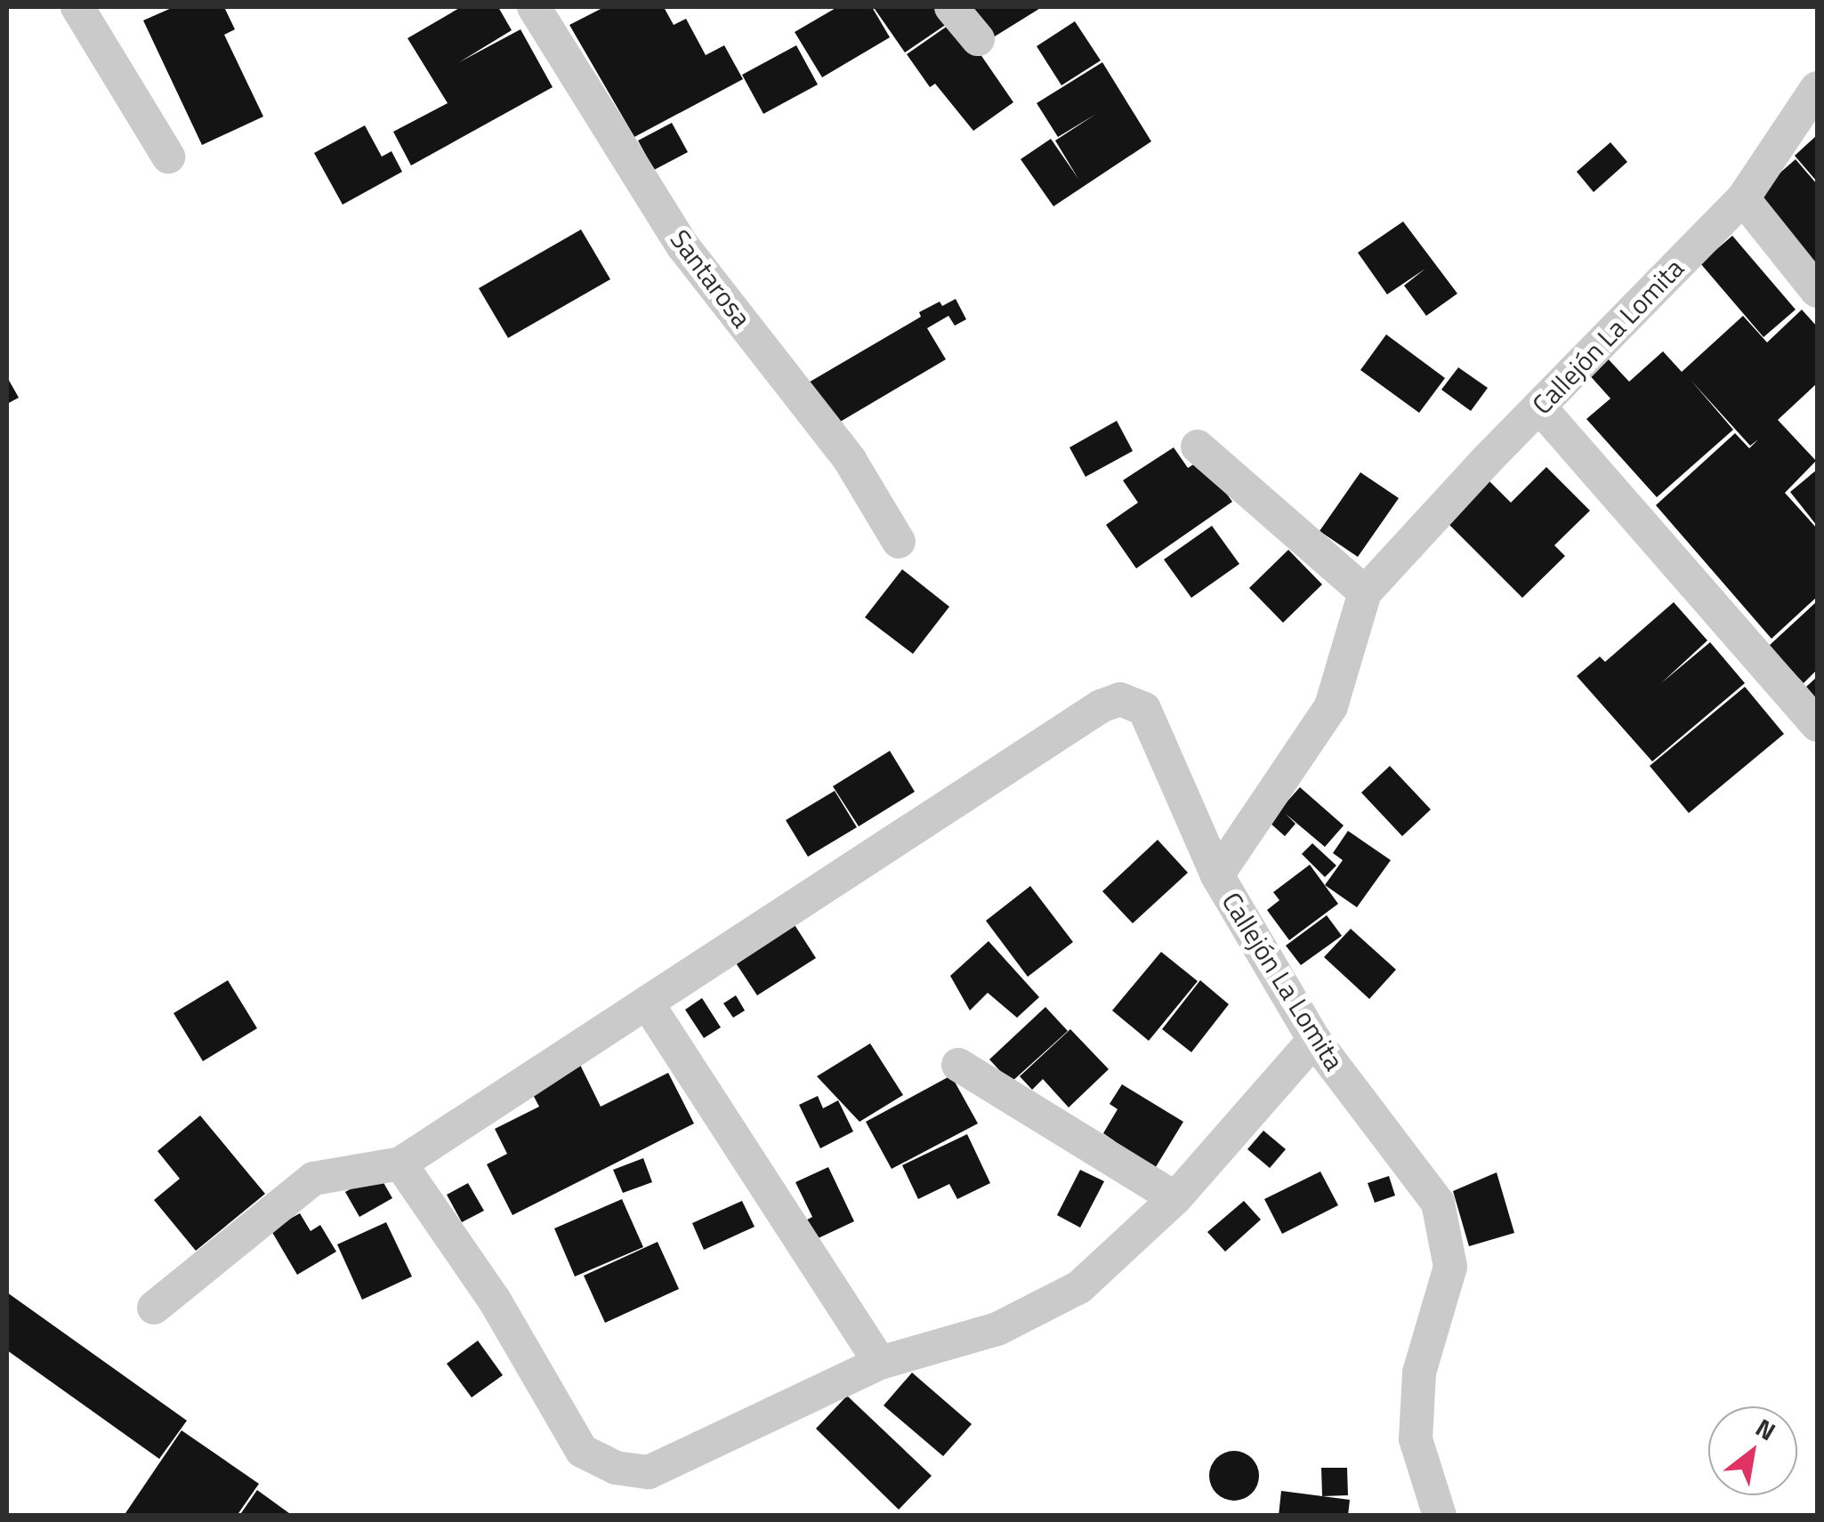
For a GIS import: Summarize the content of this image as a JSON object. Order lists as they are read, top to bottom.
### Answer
{
  "streets": {
    "street": ["Santarosa", "Callejón La Lomita"]
  },
  "north": "top right"
}
